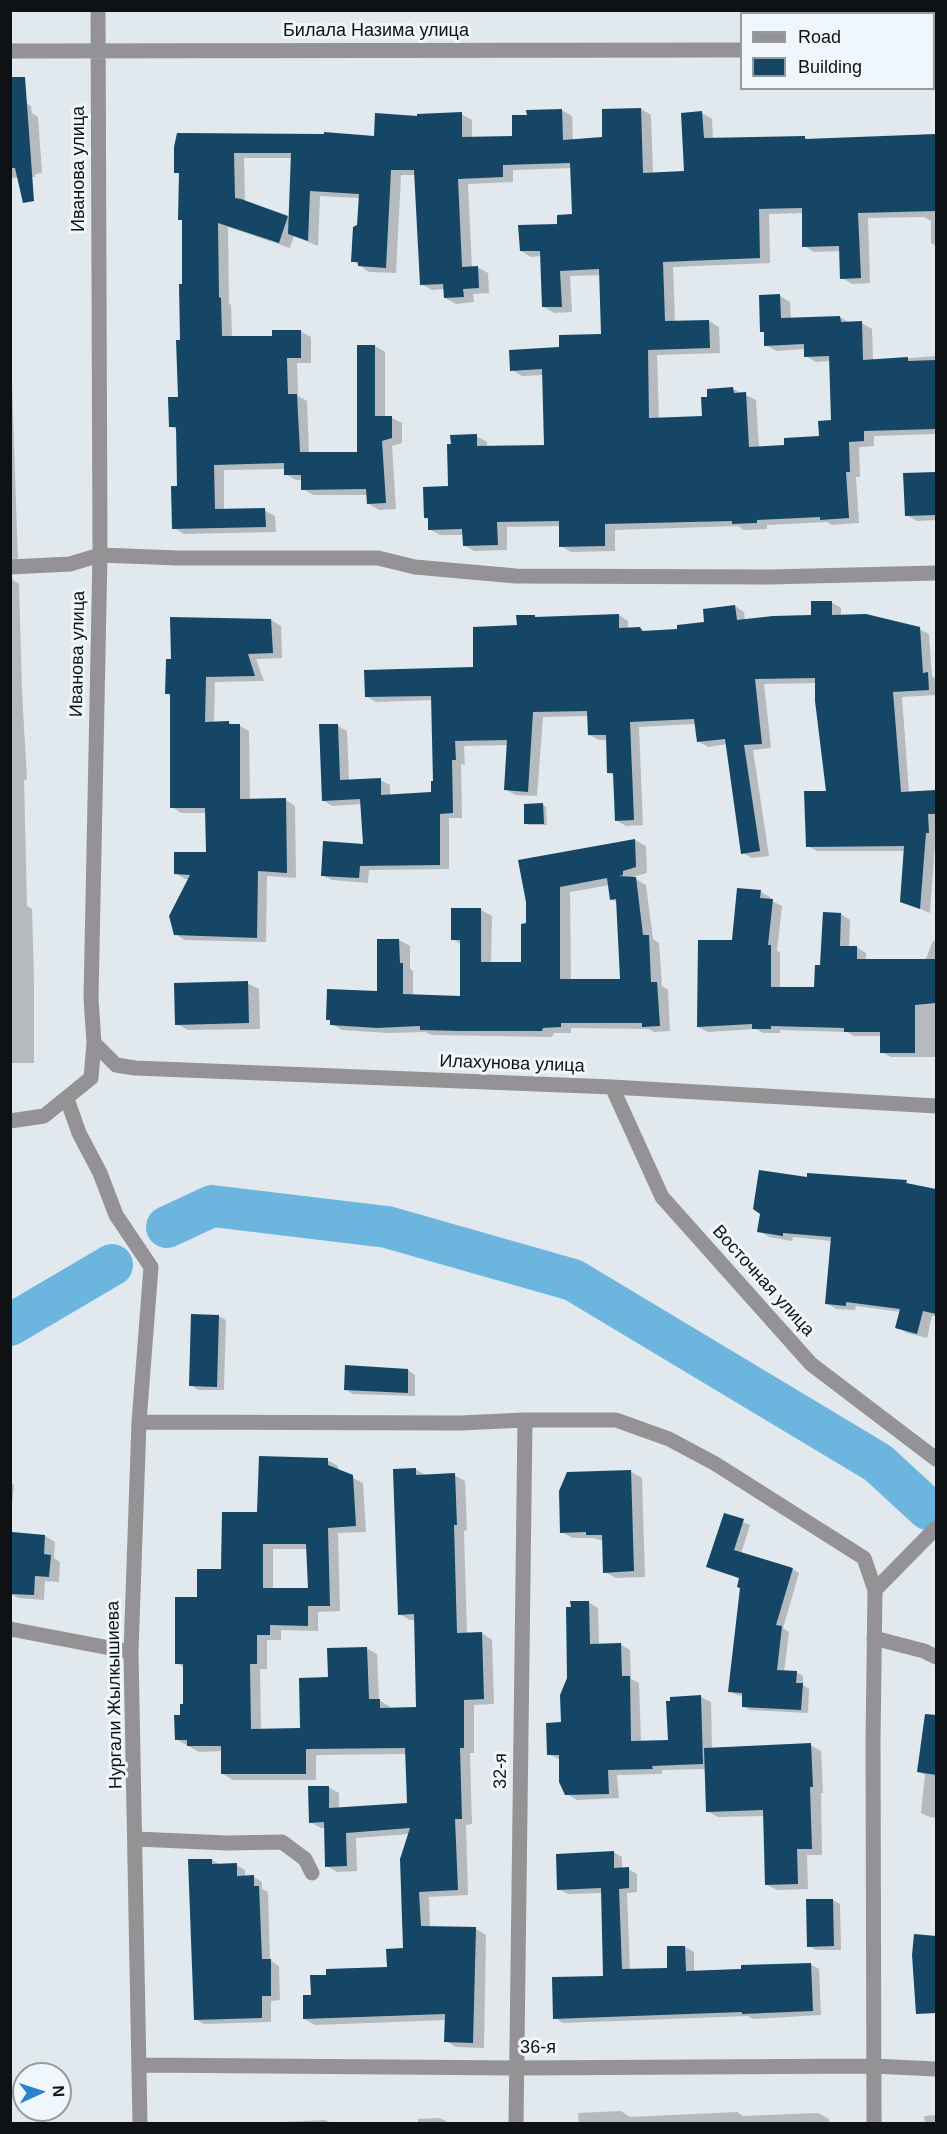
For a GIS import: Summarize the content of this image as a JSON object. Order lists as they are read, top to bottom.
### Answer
{
  "streets": {
    "street": [
      "Билала Назима улица",
      "Иванова улица",
      "Илахунова улица",
      "Восточная улица",
      "Нургали Жылкышиева",
      "32-я",
      "36-я"
    ]
  },
  "crossings": [
    ["Билала Назима улица", "Иванова улица"],
    ["Иванова улица", "Илахунова улица"],
    ["Иванова улица", "Нургали Жылкышиева"],
    ["Илахунова улица", "Восточная улица"],
    ["Нургали Жылкышиева", "36-я"],
    ["32-я", "36-я"]
  ],
  "legend": ["Road", "Building"],
  "north": "right"
}
